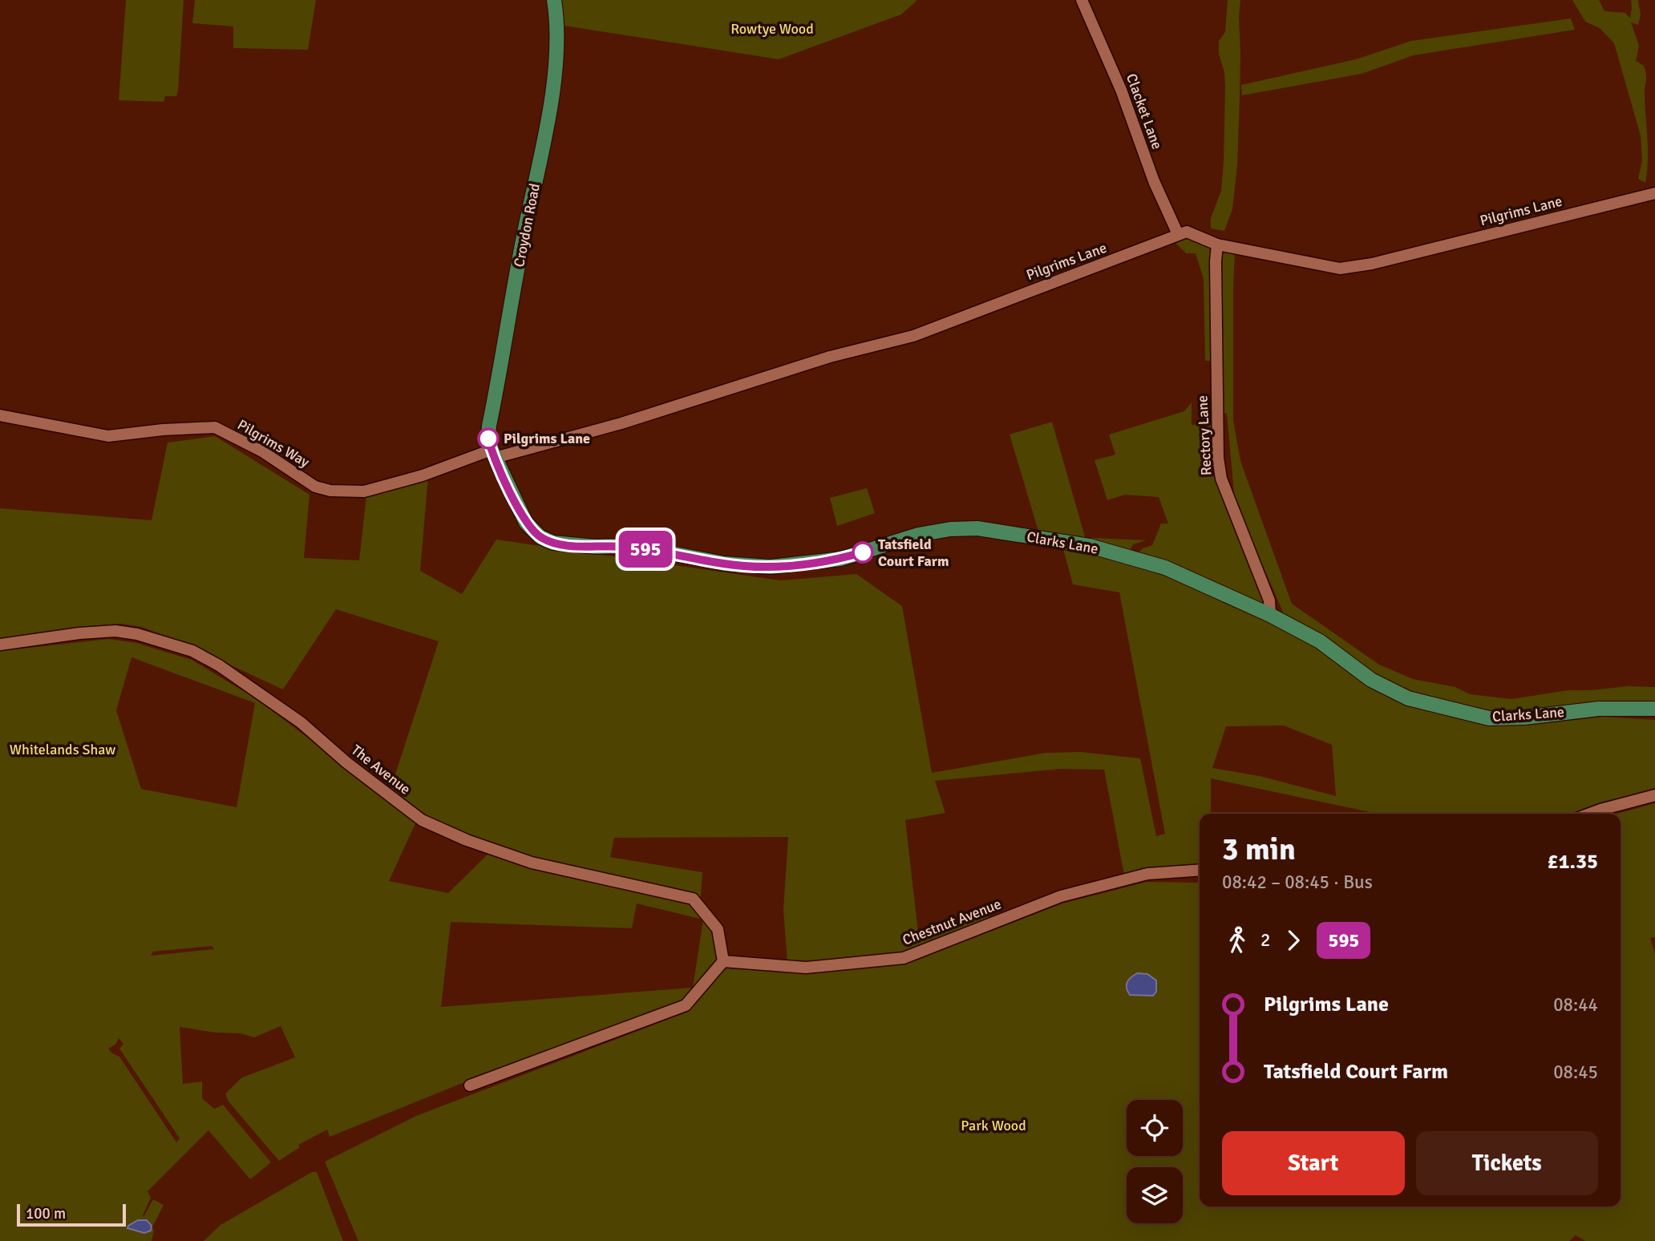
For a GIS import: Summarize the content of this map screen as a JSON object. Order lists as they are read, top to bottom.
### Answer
{
  "streets": {
    "main road": ["Croydon Road", "Clarks Lane"],
    "street": [
      "Clacket Lane",
      "Pilgrims Lane",
      "Rectory Lane",
      "Pilgrims Way",
      "The Avenue",
      "Chestnut Avenue"
    ]
  },
  "crossings": [
    ["Clacket Lane", "Pilgrims Lane"],
    ["Pilgrims Lane", "Croydon Road"],
    ["Pilgrims Lane", "Rectory Lane"],
    ["Pilgrims Lane", "Pilgrims Way"],
    ["Pilgrims Lane", "Clarks Lane"],
    ["Croydon Road", "Pilgrims Way"],
    ["Croydon Road", "Clarks Lane"],
    ["Rectory Lane", "Clarks Lane"],
    ["Pilgrims Way", "Clarks Lane"],
    ["The Avenue", "Chestnut Avenue"]
  ],
  "parks": ["Rowtye Wood", "Whitelands Shaw", "Park Wood"],
  "places": ["Pilgrims Lane", "Tatsfield Court Farm"],
  "lines": ["bus line 595"],
  "scale_bar": "100 m",
  "page": {
    "on_map": "595",
    "heading": ["3 min", "08:42 – 08:45 · Bus", "£1.35"],
    "legs": ["2", "595"],
    "list": [
      {
        "name": "Pilgrims Lane",
        "value": "08:44"
      },
      {
        "name": "Tatsfield Court Farm",
        "value": "08:45"
      }
    ],
    "buttons": ["Start", "Tickets"],
    "scale": "100 m"
  }
}
